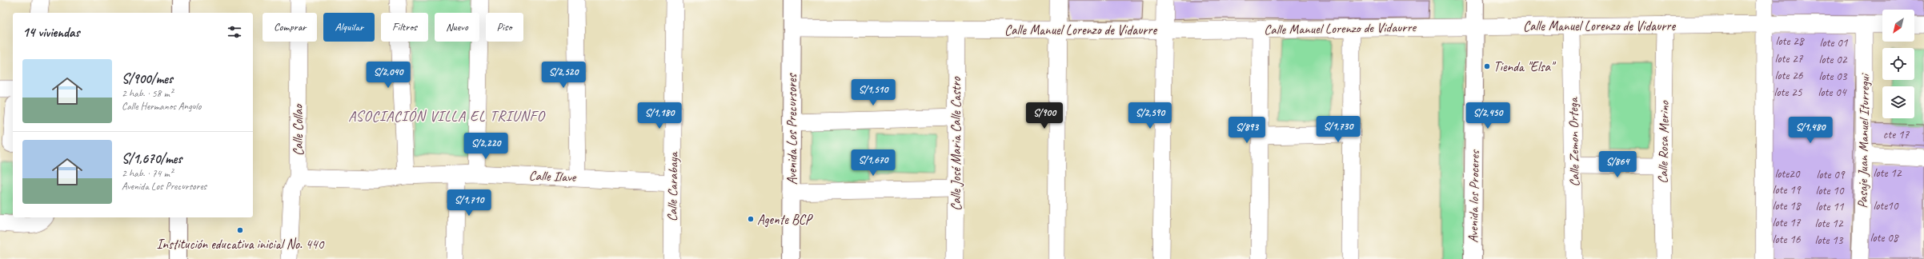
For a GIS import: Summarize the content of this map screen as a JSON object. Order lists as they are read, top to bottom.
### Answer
{
  "streets": {
    "street": [
      "Calle Manuel Lorenzo de Vidaurre",
      "Avenida Los Precursores",
      "Calle Collao",
      "Pasaje Juan Manuel Iturregui",
      "Calle Zemon Ortega",
      "Calle Rosa Merino",
      "Calle José Maria Calle Castro",
      "Calle Ilave",
      "Calle Carabaya",
      "Avenida los Proceres"
    ]
  },
  "crossings": [
    ["Calle Manuel Lorenzo de Vidaurre", "Avenida Los Precursores"],
    ["Calle Manuel Lorenzo de Vidaurre", "Pasaje Juan Manuel Iturregui"],
    ["Calle Manuel Lorenzo de Vidaurre", "Calle Zemon Ortega"],
    ["Calle Manuel Lorenzo de Vidaurre", "Calle Rosa Merino"],
    ["Calle Manuel Lorenzo de Vidaurre", "Calle José Maria Calle Castro"],
    ["Calle Manuel Lorenzo de Vidaurre", "Avenida los Proceres"],
    ["Calle Collao", "Calle Ilave"],
    ["Calle Ilave", "Calle Carabaya"]
  ],
  "districts": ["ASOCIACIÓN VILLA EL TRIUNFO"],
  "places": ["Tienda \"Elsa\"", "Agente BCP", "Institución educativa inicial No. 440"],
  "house_numbers": [
    "lote 28",
    "lote 01",
    "lote 27",
    "lote 02",
    "lote 26",
    "lote 03",
    "lote 25",
    "lote 04",
    "cte 17",
    "lote 12",
    "lote20",
    "lote 09",
    "lote 19",
    "lote 10",
    "lote 18",
    "lote10",
    "lote 11",
    "lote 17",
    "lote 12",
    "lote 08",
    "lote 16",
    "lote 13"
  ],
  "north": "bottom left",
  "page": {
    "chip": [
      "Comprar",
      "Alquilar",
      "Filtros",
      "Nuevo",
      "Piso"
    ],
    "heading": "14 viviendas",
    "list": [
      {
        "name": "S/900/mes",
        "note": "2 hab. · 58 m² · Calle Hermanos Angulo"
      },
      {
        "name": "S/1,670/mes",
        "note": "2 hab. · 74 m² · Avenida Los Precursores"
      }
    ],
    "price": [
      "S/2,040",
      "S/2,520",
      "S/1,510",
      "S/1,180",
      "S/900",
      "S/2,590",
      "S/2,450",
      "S/1,730",
      "S/893",
      "S/1,480",
      "S/2,220",
      "S/1,670",
      "S/864",
      "S/1,710"
    ]
  }
}
